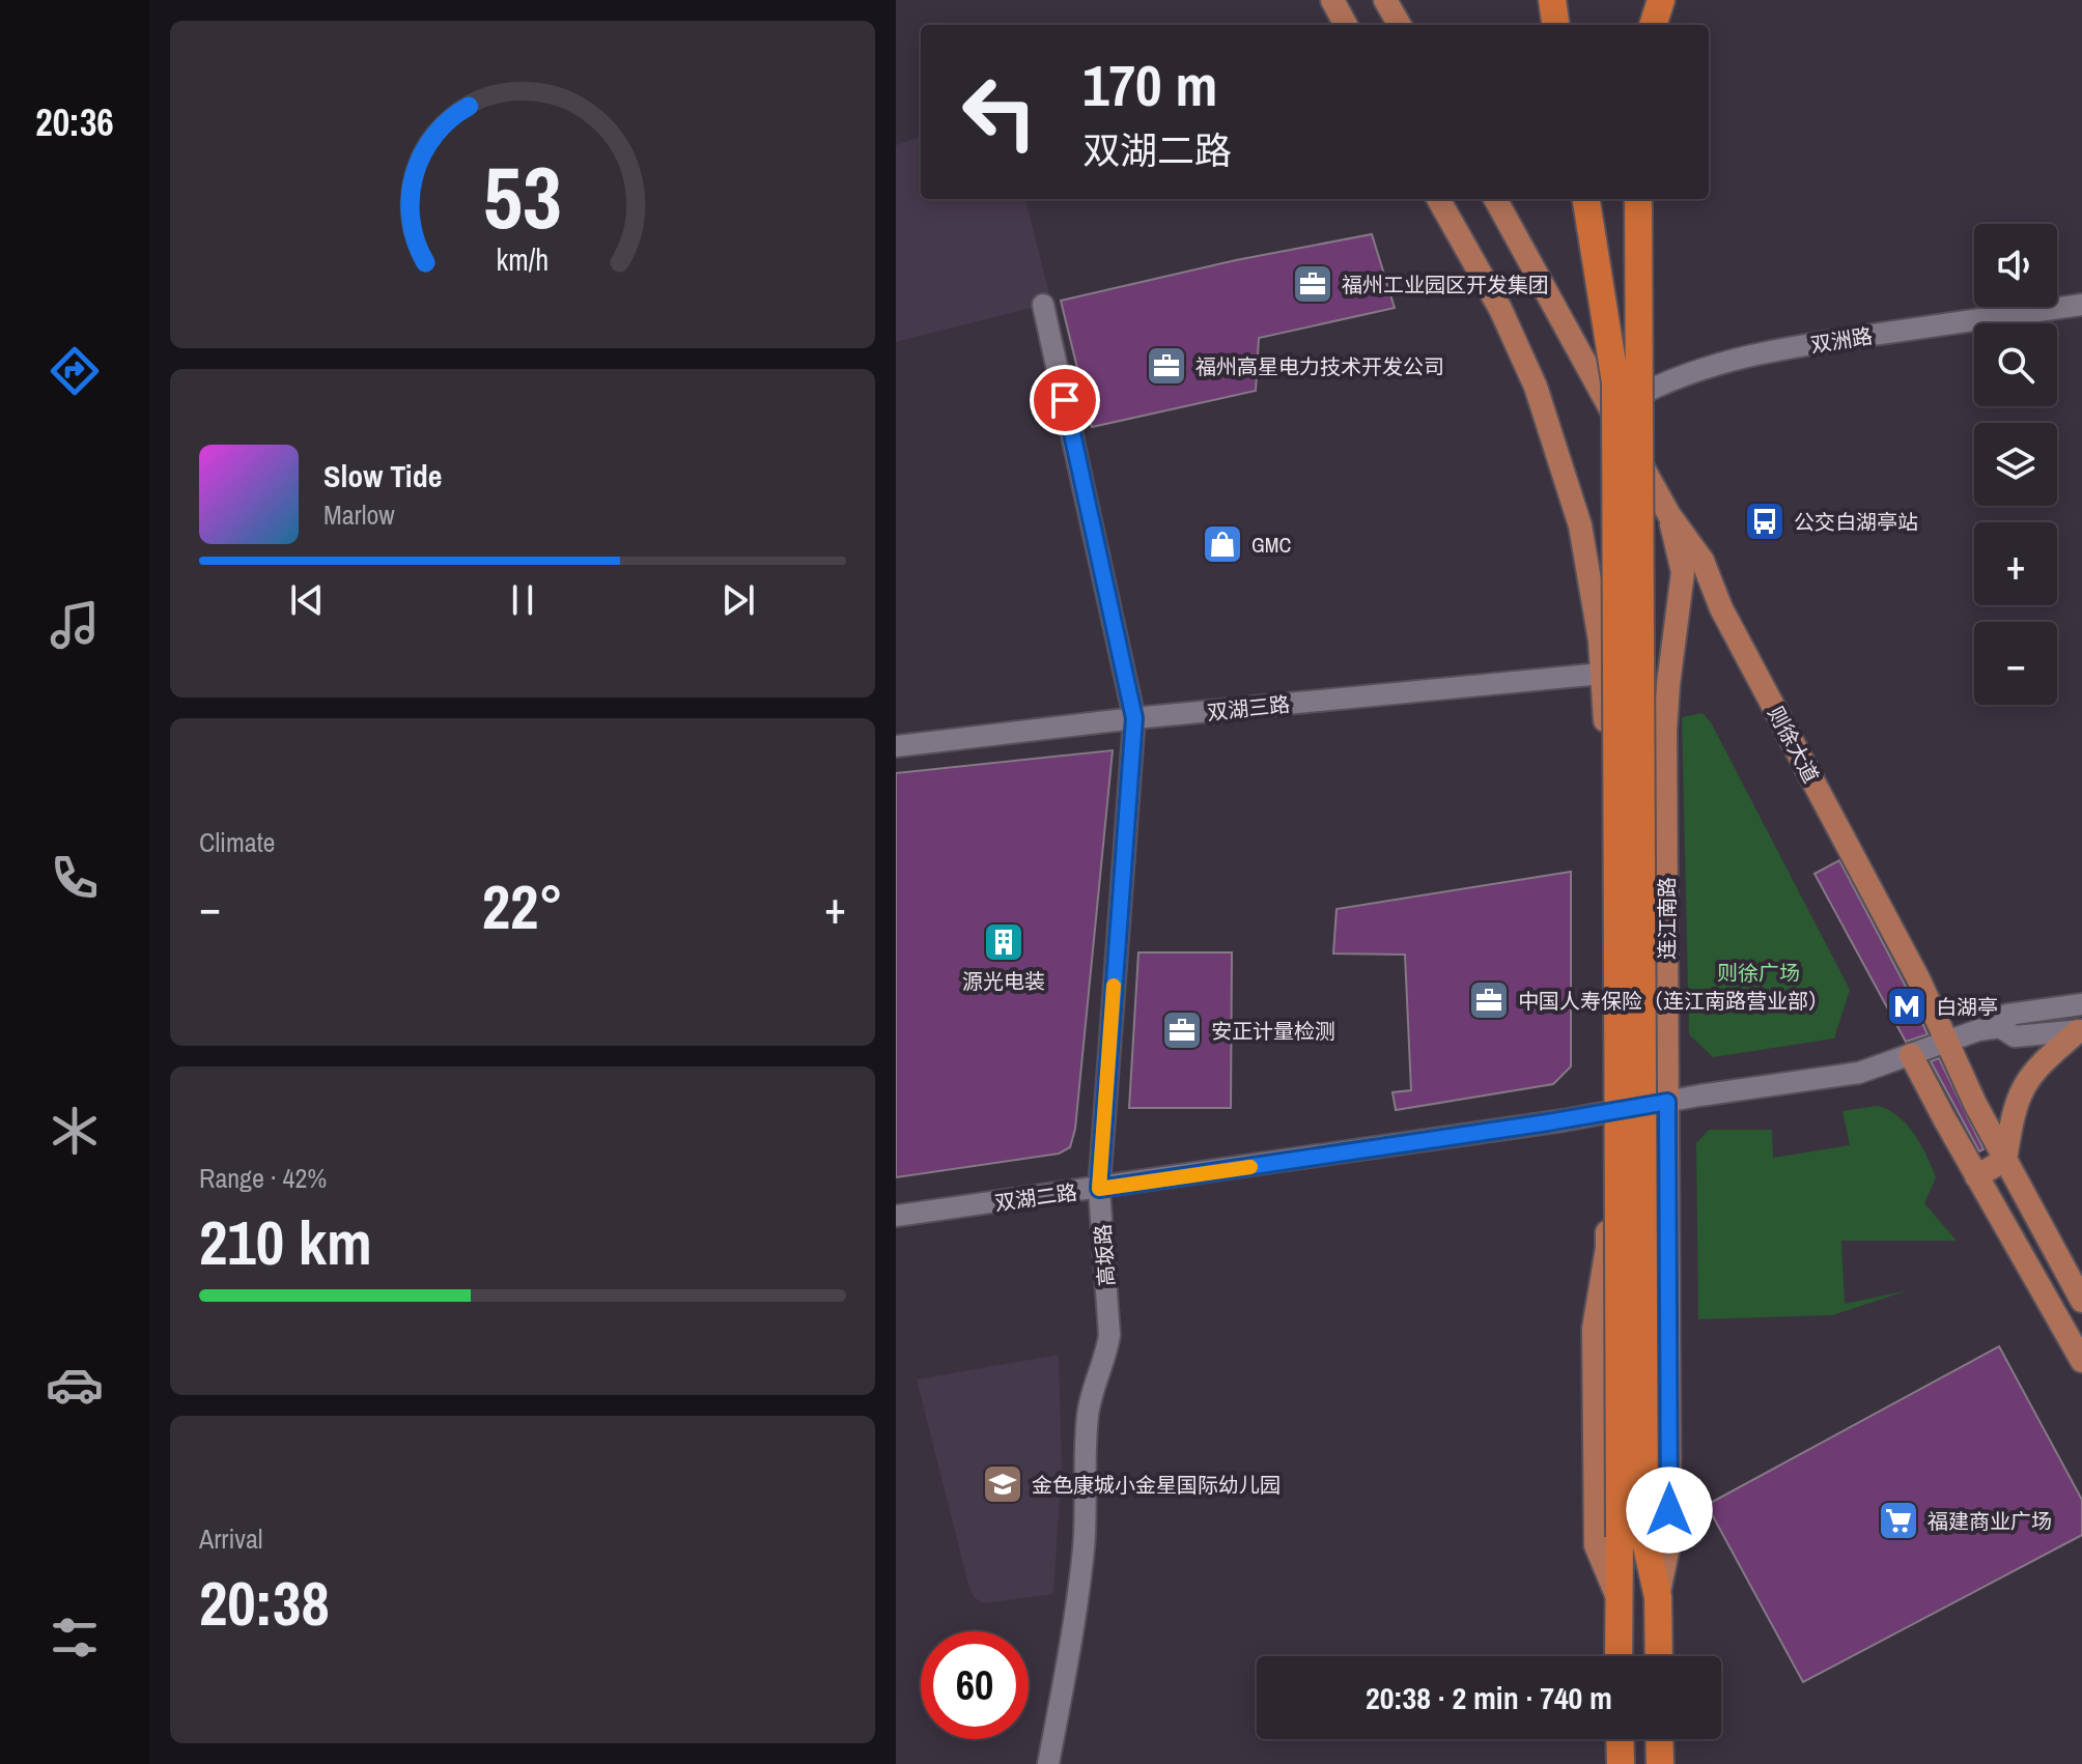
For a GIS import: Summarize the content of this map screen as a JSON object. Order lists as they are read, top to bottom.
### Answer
{
  "streets": {
    "highway": ["连江南路"],
    "main road": ["则徐大道"],
    "street": [
      "双洲路",
      "双湖三路",
      "双湖二路",
      "高坂路"
    ]
  },
  "crossings": [
    ["双洲路", "则徐大道"],
    ["双湖三路", "高坂路"],
    ["则徐大道", "连江南路"],
    ["则徐大道", "双湖二路"],
    ["连江南路", "双湖二路"],
    ["双湖二路", "高坂路"]
  ],
  "parks": ["则徐广场"],
  "places": {
    "office": [
      "福州工业园区开发集团",
      "福州高星电力技术开发公司",
      "中国人寿保险（连江南路营业部）",
      "安正计量检测"
    ],
    "bus stop": ["公交白湖亭站"],
    "shop": ["GMC"],
    "building": ["源光电装"],
    "metro station": ["白湖亭"],
    "school or university": ["金色康城小金星国际幼儿园"],
    "supermarket": ["福建商业广场"]
  },
  "page": {
    "tabs": "20:36",
    "turn": ["170 m", "双湖二路"],
    "map_buttons": ["+", "−"],
    "song": ["Slow Tide", "Marlow"],
    "tile": [
      "Climate",
      ["Range · 42%", "210 km"],
      ["Arrival", "20:38"]
    ],
    "heat": ["−", "22°", "+"],
    "limit": "60",
    "trip": "20:38 · 2 min · 740 m",
    "gauge": ["53", "km/h"]
  }
}
